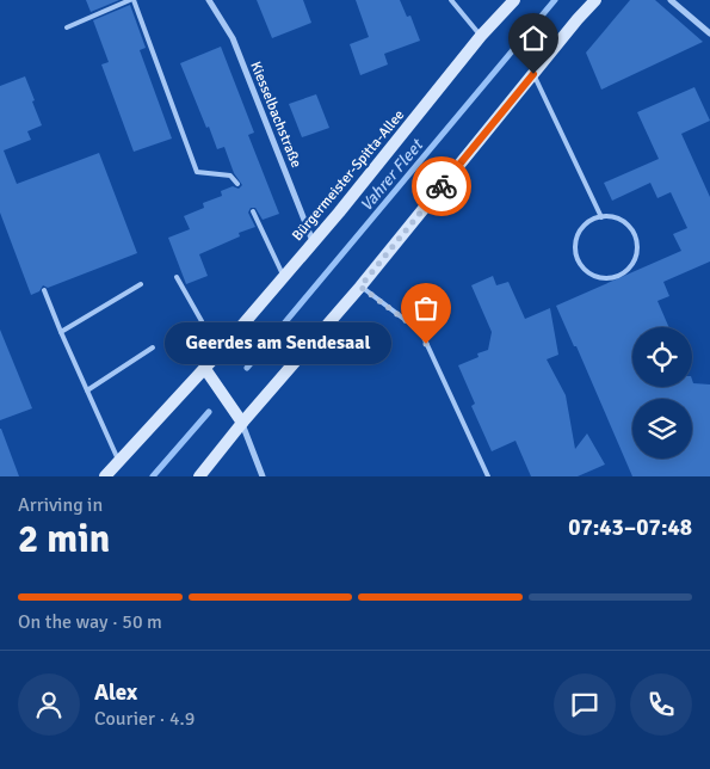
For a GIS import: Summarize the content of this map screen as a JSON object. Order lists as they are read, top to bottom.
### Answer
{
  "streets": {
    "main road": ["Bürgermeister-Spitta-Allee"],
    "street": ["Kiesselbachstraße"]
  },
  "crossings": [
    ["Kiesselbachstraße", "Bürgermeister-Spitta-Allee"]
  ],
  "water": ["Vahrer Fleet"],
  "places": ["Geerdes am Sendesaal"],
  "page": {
    "bubble": "Geerdes am Sendesaal",
    "heading": ["2 min", "Arriving in", "07:43–07:48"],
    "panel": ["Alex", "Courier · 4.9"],
    "bar": "On the way · 50 m"
  }
}
